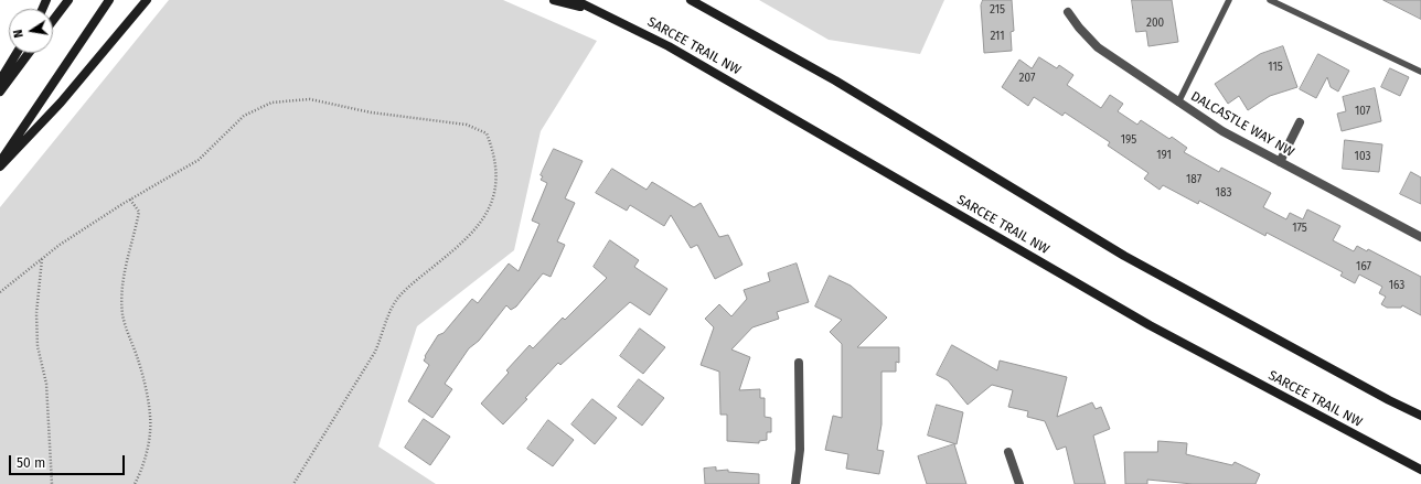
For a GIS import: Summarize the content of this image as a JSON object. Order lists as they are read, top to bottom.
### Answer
{
  "streets": {
    "main road": ["SARCEE TRAIL NW"],
    "street": ["DALCASTLE WAY NW"]
  },
  "house_numbers": [
    "215",
    "200",
    "211",
    "115",
    "207",
    "107",
    "195",
    "191",
    "103",
    "187",
    "183",
    "175",
    "167",
    "163"
  ],
  "scale_bar": "50 m",
  "north": "left"
}
